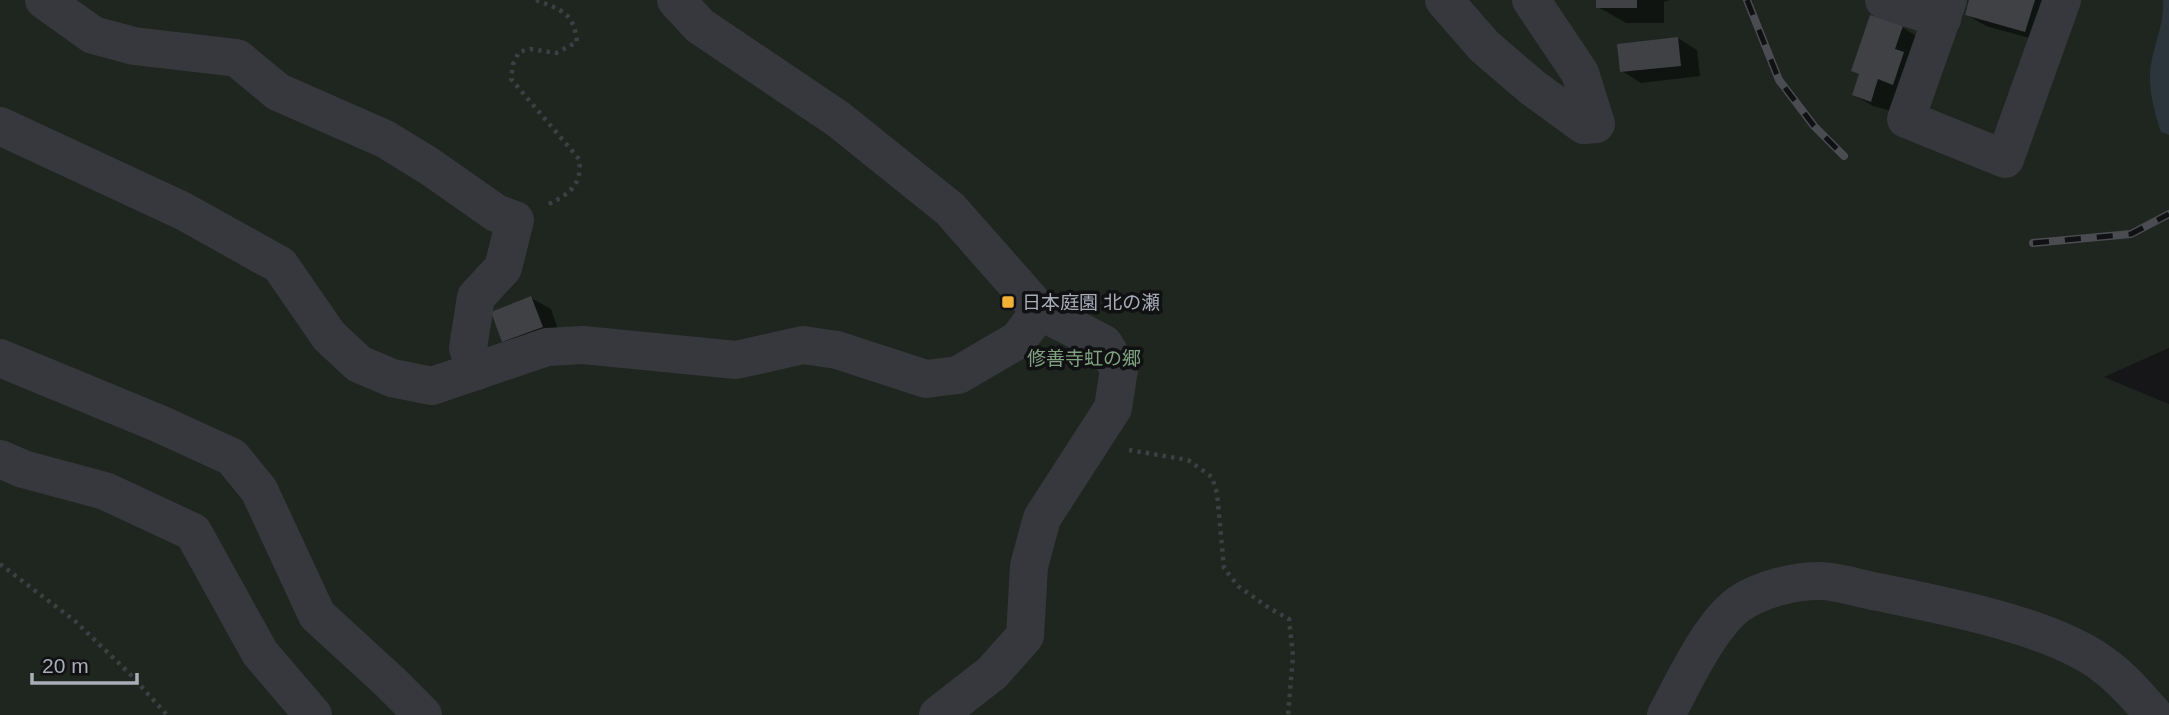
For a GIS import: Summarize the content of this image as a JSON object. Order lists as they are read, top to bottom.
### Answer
{
  "parks": ["修善寺虹の郷"],
  "places": {
    "transit": ["日本庭園 北の瀬"]
  },
  "scale_bar": "20 m"
}
